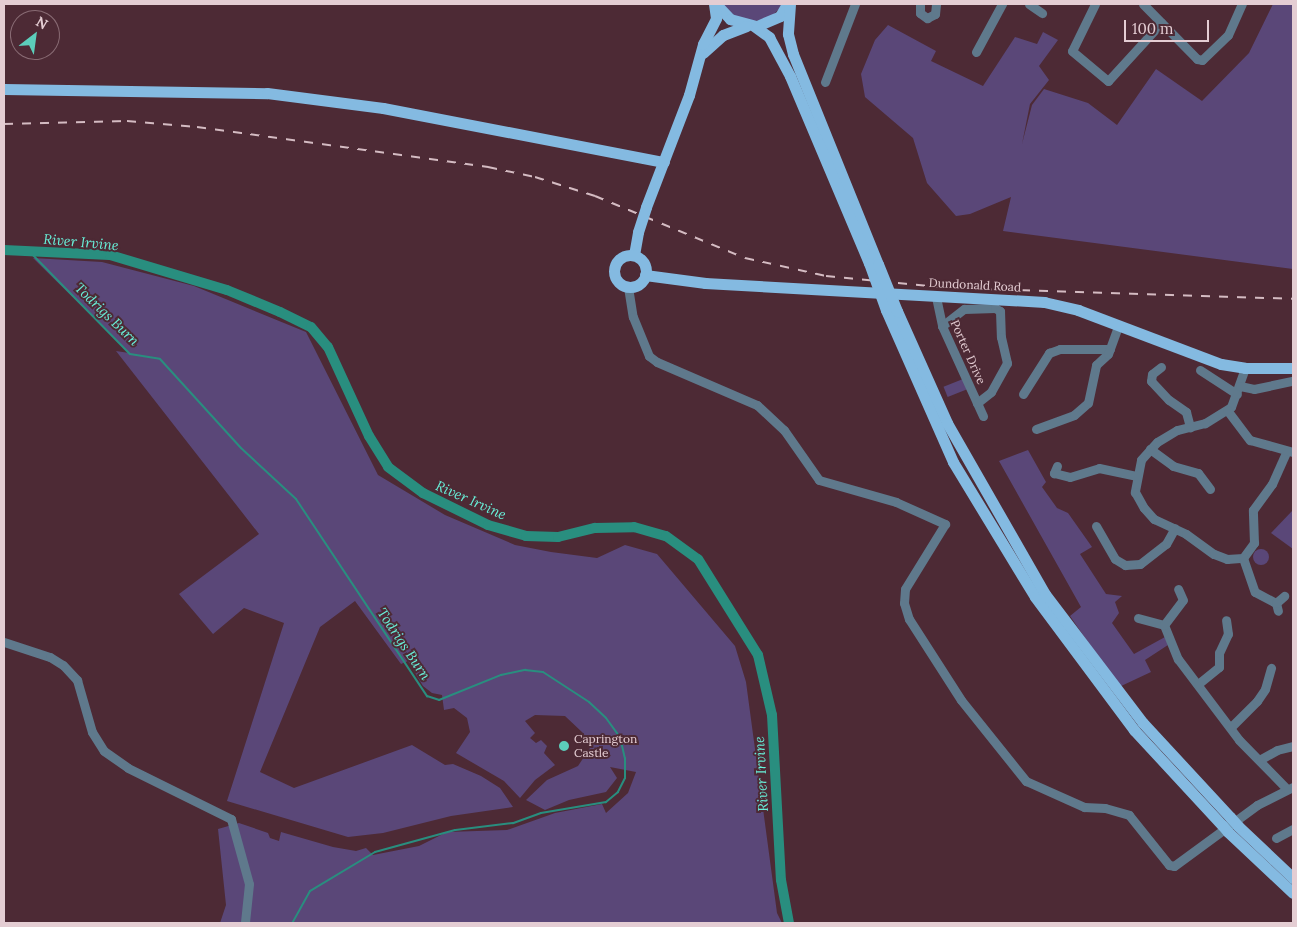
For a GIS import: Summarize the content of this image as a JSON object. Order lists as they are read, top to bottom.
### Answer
{
  "streets": {
    "main road": ["Dundonald Road"],
    "street": ["Porter Drive"]
  },
  "crossings": [
    ["Dundonald Road", "Porter Drive"]
  ],
  "water": ["River Irvine", "Todrigs Burn"],
  "places": ["Caprington Castle"],
  "scale_bar": "100 m",
  "north": "top right"
}
